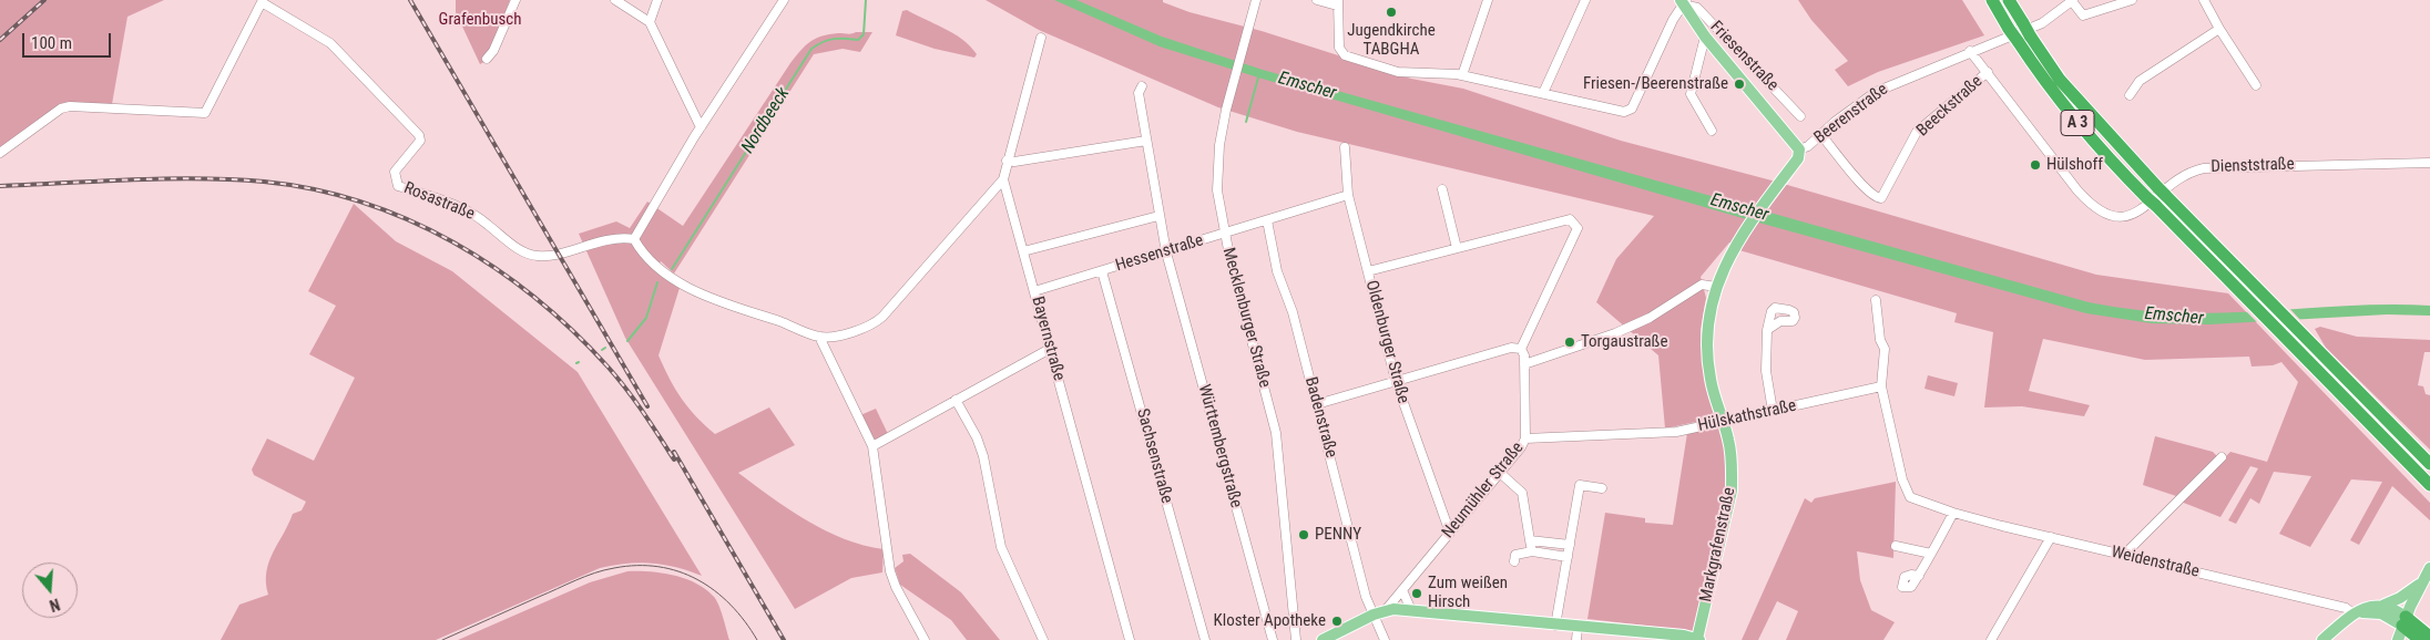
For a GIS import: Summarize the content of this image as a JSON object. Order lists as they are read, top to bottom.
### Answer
{
  "streets": {
    "highway": ["A 3"],
    "main road": [
      "Friesenstraße",
      "Beerenstraße",
      "Neumühler Straße",
      "Markgrafenstraße"
    ],
    "street": [
      "Beeckstraße",
      "Dienststraße",
      "Rosastraße",
      "Hessenstraße",
      "Mecklenburger Straße",
      "Bayernstraße",
      "Oldenburger Straße",
      "Hülskathstraße",
      "Badenstraße",
      "Württembergstraße",
      "Sachsenstraße",
      "Weidenstraße"
    ]
  },
  "crossings": [
    ["Friesenstraße", "Beerenstraße"],
    ["Beeckstraße", "Beerenstraße"],
    ["Beeckstraße", "Dienststraße"],
    ["Beerenstraße", "Dienststraße"],
    ["Beerenstraße", "Markgrafenstraße"],
    ["Hessenstraße", "Mecklenburger Straße"],
    ["Hessenstraße", "Bayernstraße"],
    ["Hessenstraße", "Oldenburger Straße"],
    ["Hessenstraße", "Badenstraße"],
    ["Hessenstraße", "Württembergstraße"],
    ["Hessenstraße", "Sachsenstraße"],
    ["Oldenburger Straße", "Neumühler Straße"],
    ["Hülskathstraße", "Neumühler Straße"],
    ["Hülskathstraße", "Markgrafenstraße"],
    ["Hülskathstraße", "Weidenstraße"],
    ["Badenstraße", "Neumühler Straße"]
  ],
  "water": ["Emscher", "Nordbeeck"],
  "parks": ["Grafenbusch"],
  "places": [
    "Jugendkirche TABGHA",
    "Friesen-/Beerenstraße",
    "Hülshoff",
    "Torgaustraße",
    "PENNY",
    "Zum weißen Hirsch",
    "Kloster Apotheke"
  ],
  "scale_bar": "100 m",
  "north": "bottom"
}
